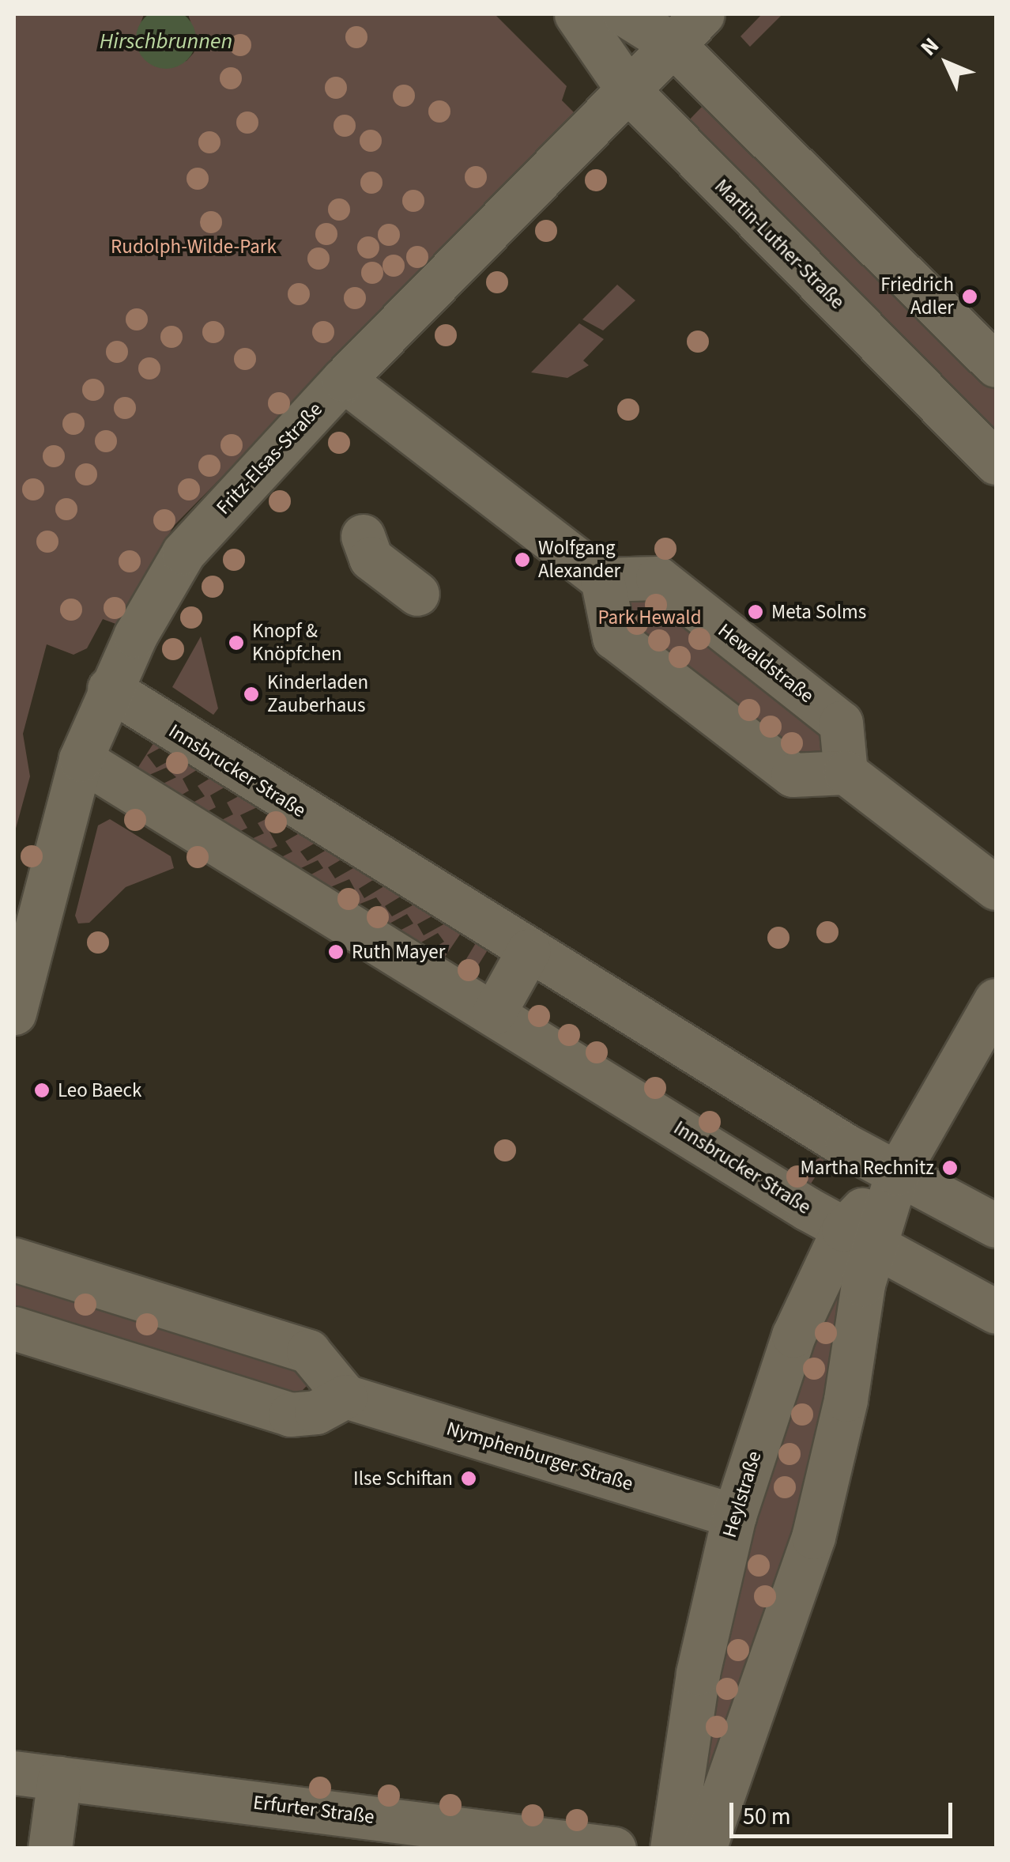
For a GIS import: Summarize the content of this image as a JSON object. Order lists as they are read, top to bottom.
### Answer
{
  "streets": {
    "street": [
      "Martin-Luther-Straße",
      "Fritz-Elsas-Straße",
      "Hewaldstraße",
      "Innsbrucker Straße",
      "Nymphenburger Straße",
      "Heylstraße",
      "Erfurter Straße"
    ]
  },
  "crossings": [
    ["Martin-Luther-Straße", "Fritz-Elsas-Straße"],
    ["Fritz-Elsas-Straße", "Innsbrucker Straße"],
    ["Innsbrucker Straße", "Heylstraße"],
    ["Nymphenburger Straße", "Heylstraße"]
  ],
  "water": ["Hirschbrunnen"],
  "parks": ["Rudolph-Wilde-Park", "Park Hewald"],
  "places": [
    "Friedrich Adler",
    "Wolfgang Alexander",
    "Meta Solms",
    "Knopf & Knöpfchen",
    "Kinderladen Zauberhaus",
    "Ruth Mayer",
    "Leo Baeck",
    "Martha Rechnitz",
    "Ilse Schiftan"
  ],
  "scale_bar": "50 m",
  "north": "top left"
}
